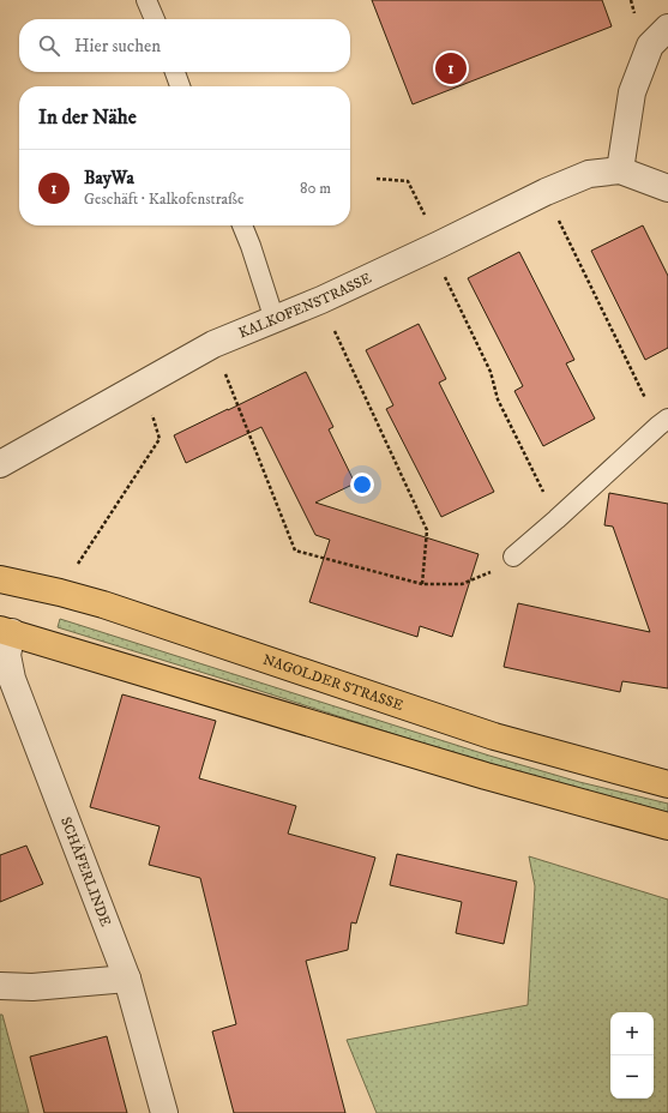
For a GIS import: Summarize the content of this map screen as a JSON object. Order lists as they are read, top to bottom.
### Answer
{
  "streets": {
    "main road": ["NAGOLDER STRASSE"],
    "street": ["KALKOFENSTRASSE", "SCHÄFERLINDE"]
  },
  "page": {
    "search": "Hier suchen",
    "pins": "1",
    "heading": "In der Nähe",
    "list": [
      {
        "mark": "1",
        "name": "BayWa",
        "note": "Geschäft · Kalkofenstraße",
        "value": "80 m"
      }
    ],
    "map_buttons": ["+", "−"]
  }
}
